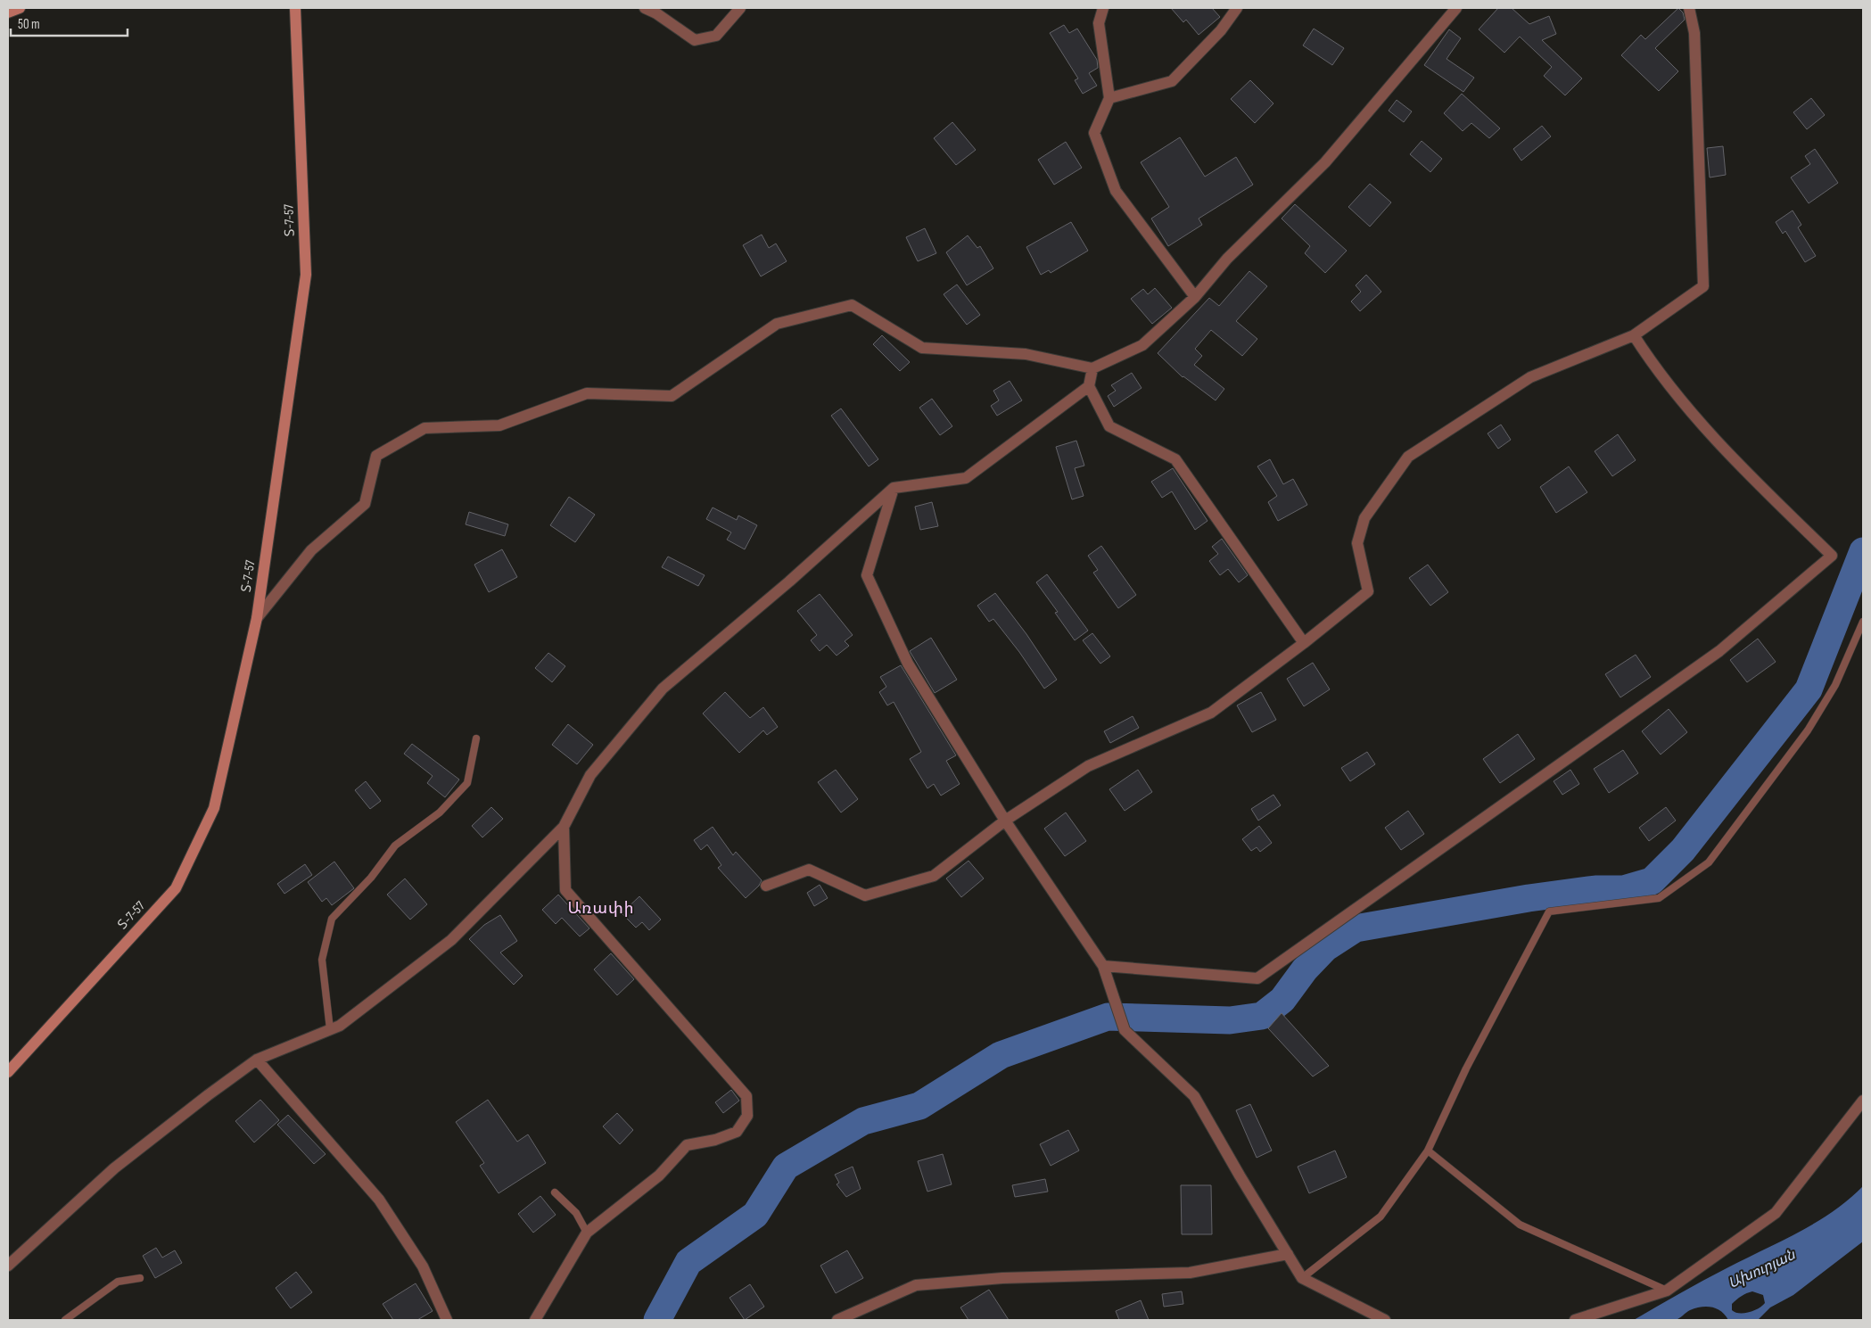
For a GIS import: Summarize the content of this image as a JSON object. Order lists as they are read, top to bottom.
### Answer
{
  "streets": {
    "street": ["Տ-7-57"]
  },
  "districts": ["Առափի"],
  "water": ["Ախուրյան"],
  "scale_bar": "50 m"
}
